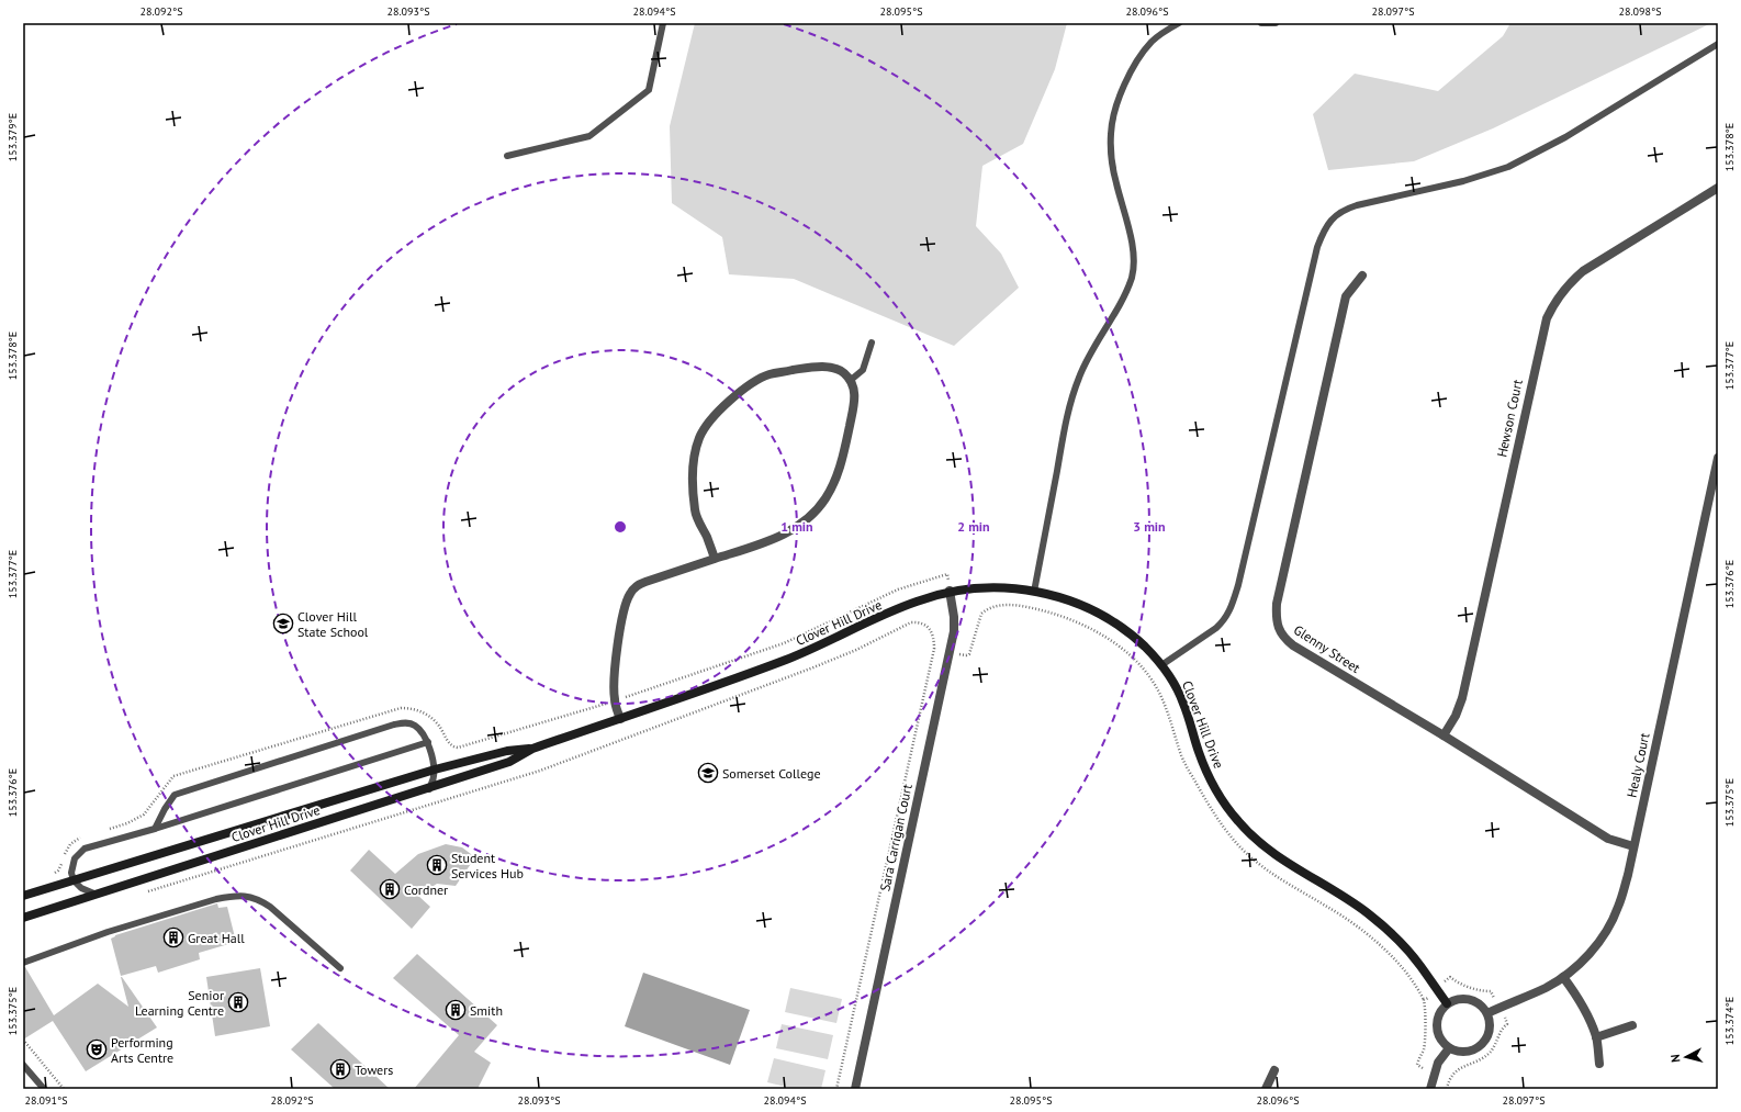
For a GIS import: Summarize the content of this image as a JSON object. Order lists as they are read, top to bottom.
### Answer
{
  "streets": {
    "street": [
      "Hewson Court",
      "Clover Hill Drive",
      "Glenny Street",
      "Healy Court",
      "Sara Carrigan Court"
    ]
  },
  "crossings": [
    ["Hewson Court", "Glenny Street"],
    ["Clover Hill Drive", "Healy Court"],
    ["Clover Hill Drive", "Sara Carrigan Court"],
    ["Glenny Street", "Healy Court"]
  ],
  "places": {
    "school or university": ["Clover Hill State School", "Somerset College"],
    "building": [
      "Student Services Hub",
      "Cordner",
      "Great Hall",
      "Senior Learning Centre",
      "Smith",
      "Towers"
    ],
    "theatre": ["Performing Arts Centre"]
  },
  "north": "left",
  "coordinates": [
    "28.092°S",
    "28.093°S",
    "28.094°S",
    "28.095°S",
    "28.096°S",
    "28.097°S",
    "28.098°S",
    "153.379°E",
    "153.378°E",
    "153.377°E",
    "153.376°E",
    "153.375°E",
    "153.374°E",
    "28.091°S"
  ],
  "rings": ["1 min", "2 min", "3 min"]
}
